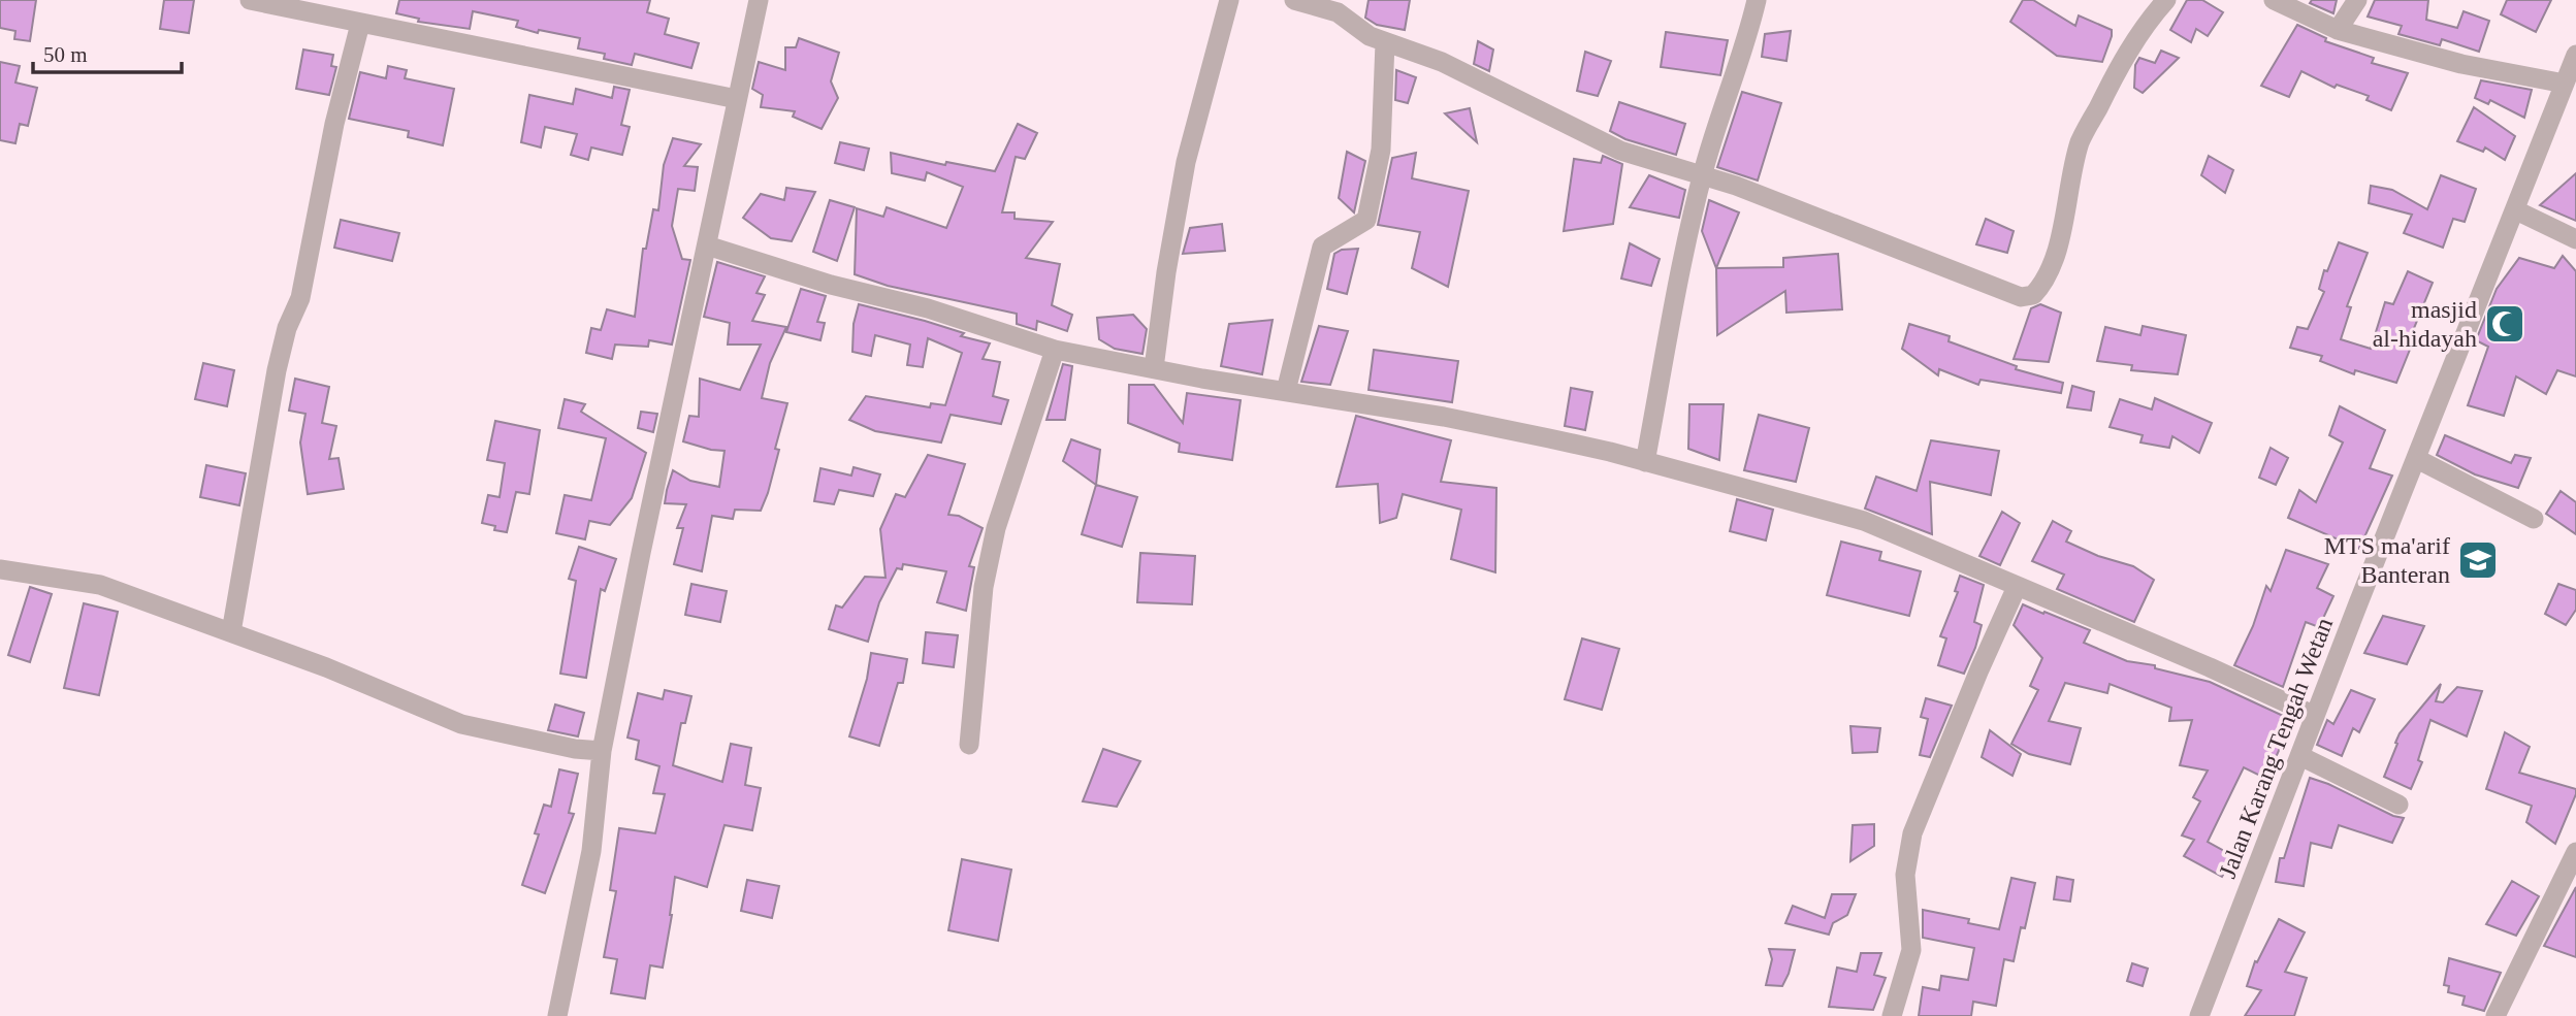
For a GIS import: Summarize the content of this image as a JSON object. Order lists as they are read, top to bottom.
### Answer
{
  "streets": {
    "street": ["Jalan Karang Tengah Wetan"]
  },
  "places": {
    "mosque": ["masjid al-hidayah"],
    "school or university": ["MTS ma'arif Banteran"]
  },
  "scale_bar": "50 m"
}
